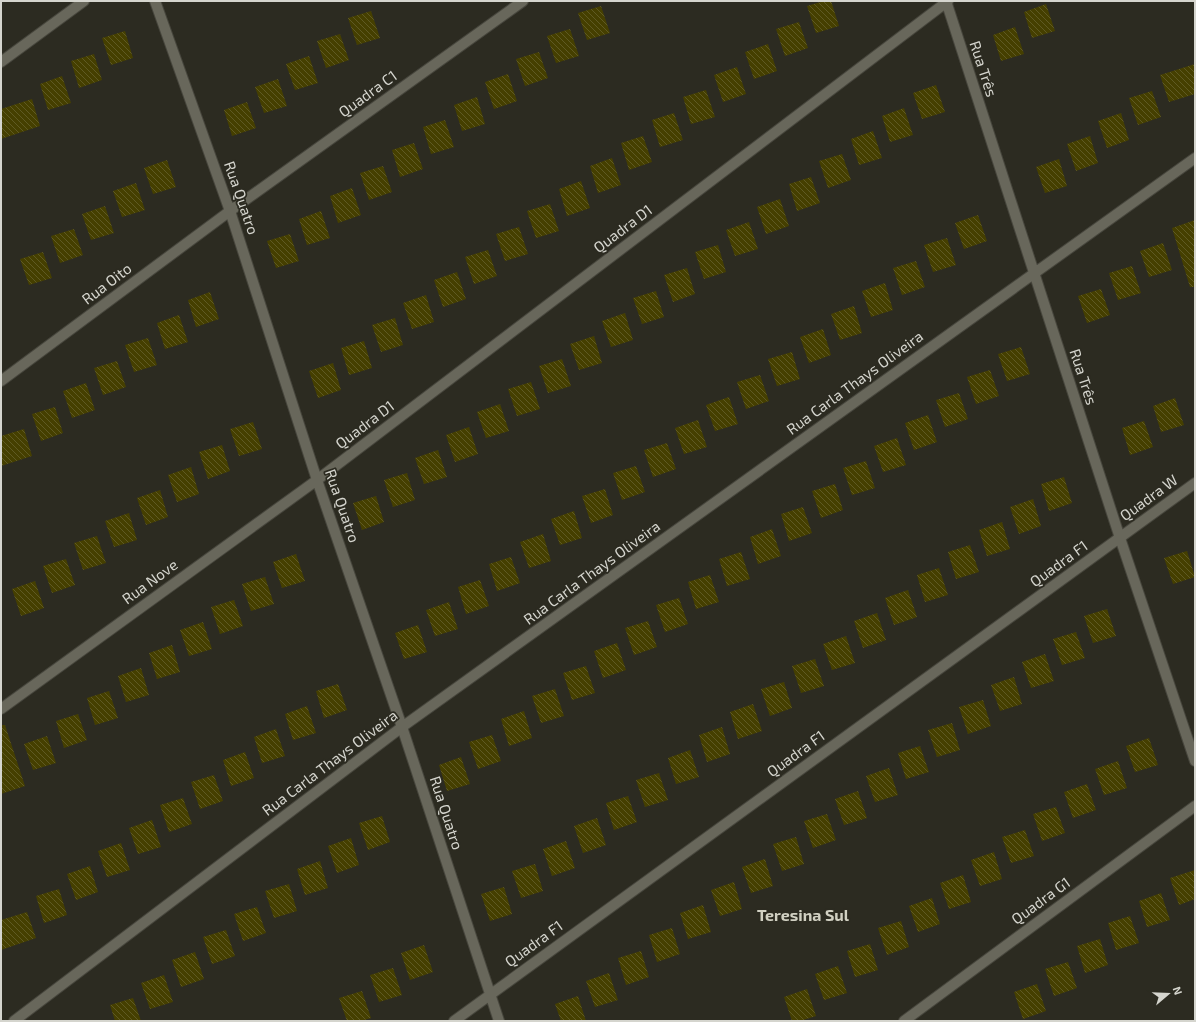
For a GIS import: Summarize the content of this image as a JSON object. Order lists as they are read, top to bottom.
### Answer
{
  "streets": {
    "street": [
      "Rua Três",
      "Quadra C1",
      "Rua Quatro",
      "Quadra D1",
      "Rua Oito",
      "Rua Carla Thays Oliveira",
      "Quadra W",
      "Quadra F1",
      "Rua Nove",
      "Quadra G1"
    ]
  },
  "crossings": [
    ["Rua Três", "Quadra D1"],
    ["Rua Três", "Rua Carla Thays Oliveira"],
    ["Rua Três", "Quadra W"],
    ["Rua Três", "Quadra F1"],
    ["Quadra C1", "Rua Quatro"],
    ["Quadra C1", "Rua Oito"],
    ["Rua Quatro", "Quadra D1"],
    ["Rua Quatro", "Rua Oito"],
    ["Rua Quatro", "Rua Carla Thays Oliveira"],
    ["Rua Quatro", "Quadra F1"],
    ["Rua Quatro", "Rua Nove"],
    ["Quadra D1", "Rua Nove"],
    ["Quadra W", "Quadra F1"]
  ],
  "districts": ["Teresina Sul"],
  "north": "right"
}
